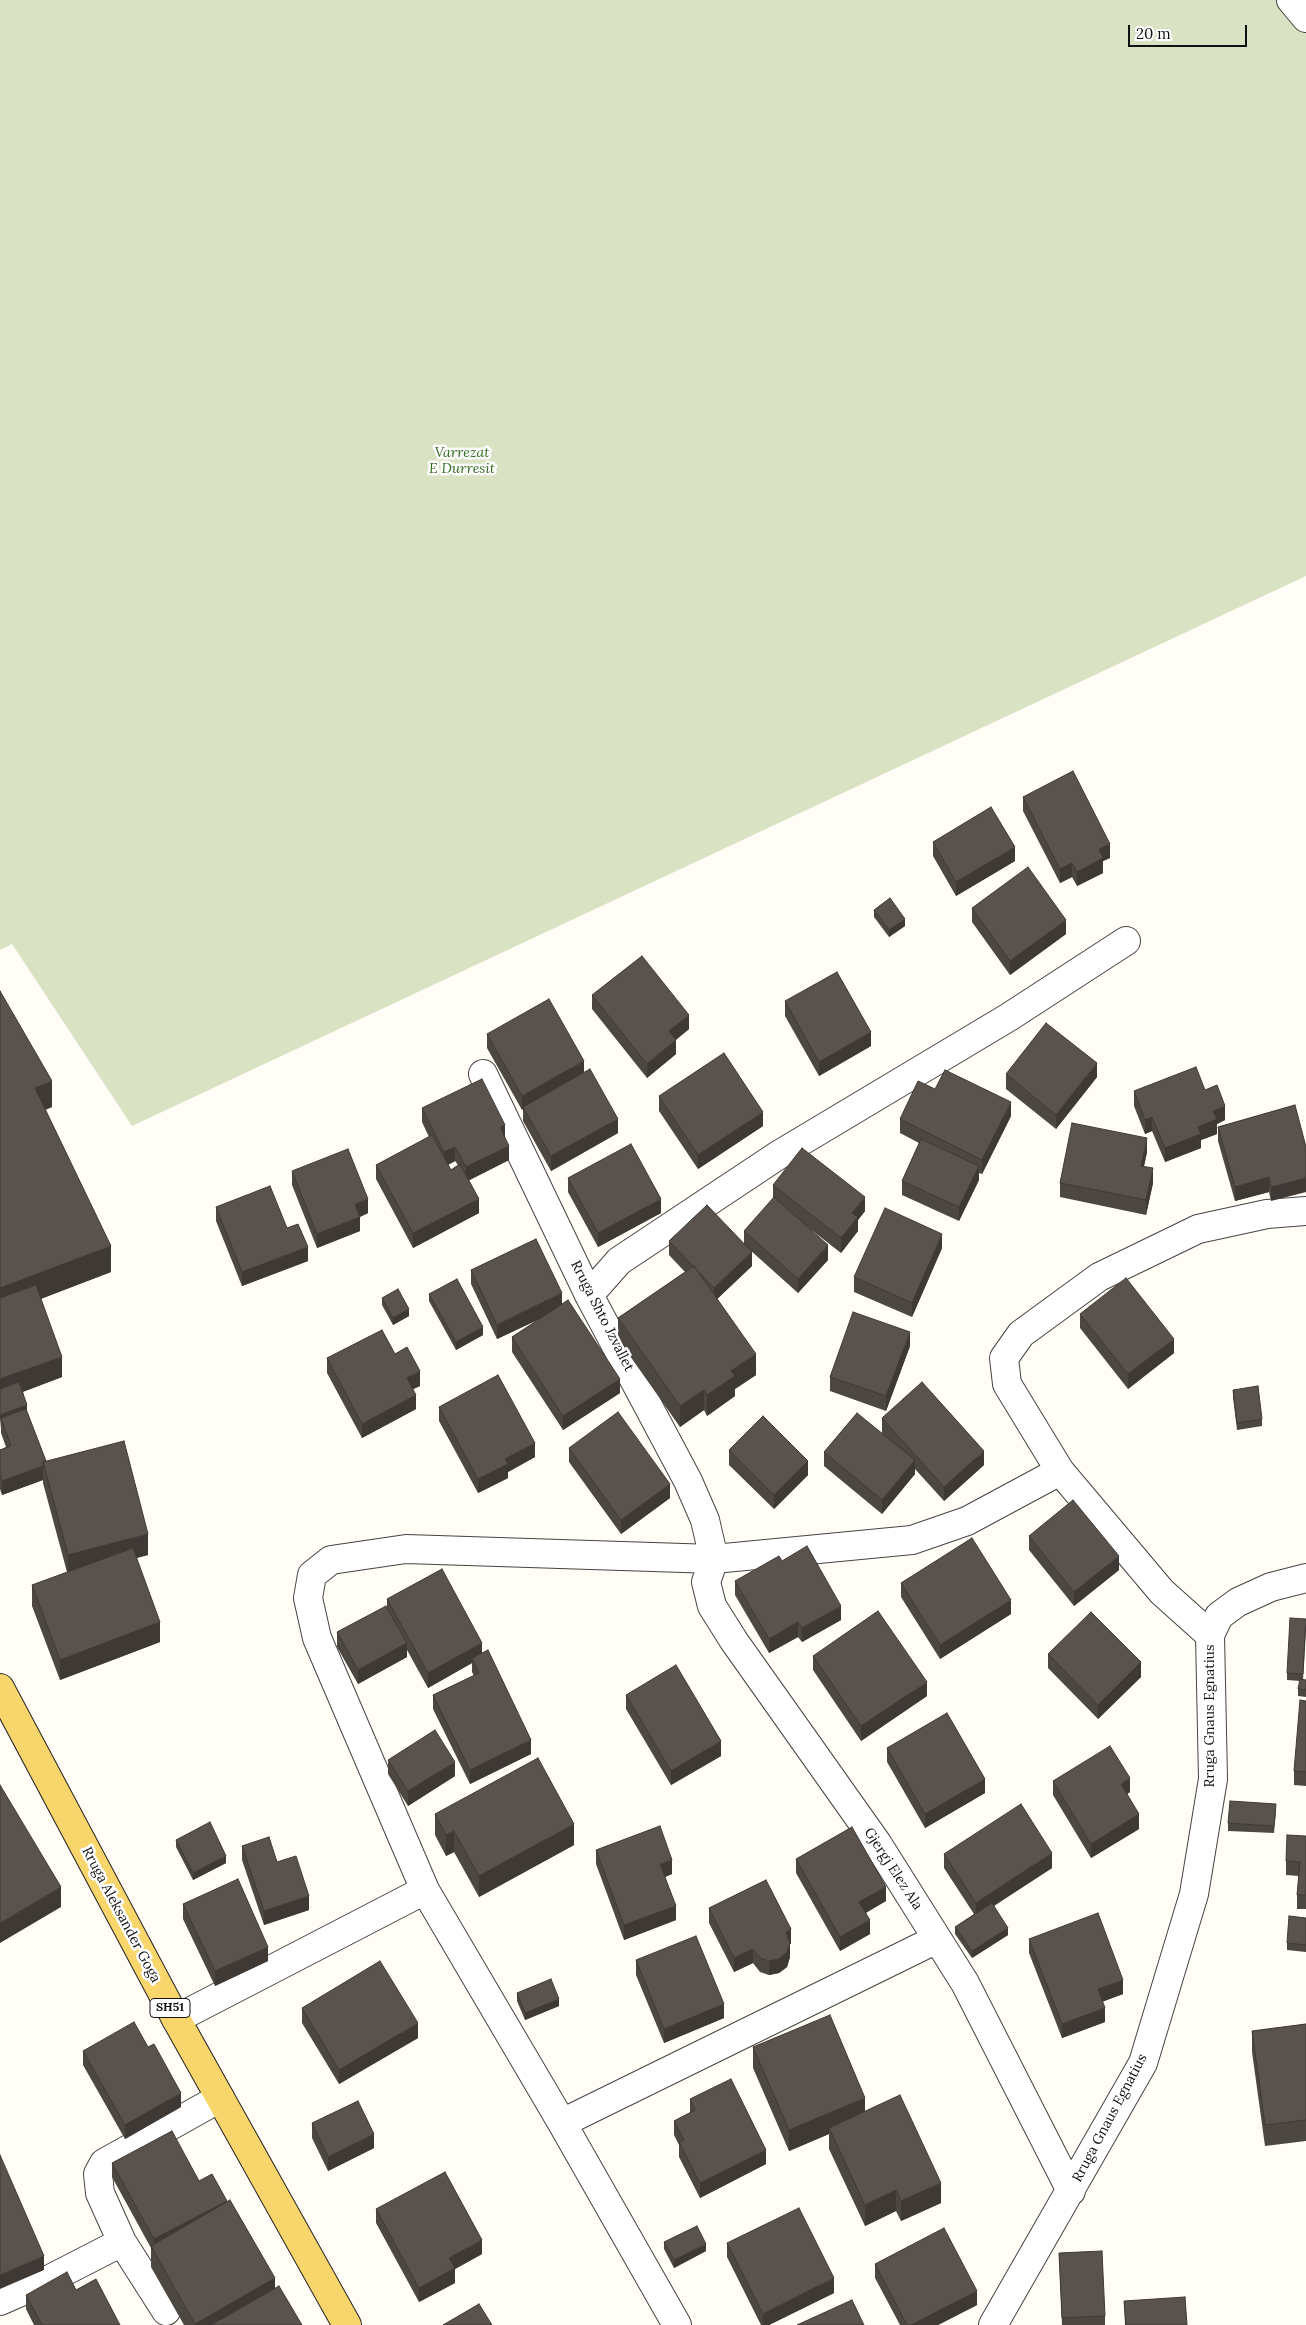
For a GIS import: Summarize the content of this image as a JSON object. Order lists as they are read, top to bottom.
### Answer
{
  "streets": {
    "main road": ["Rruga Aleksander Goga", "SH51"],
    "street": ["Rruga Shto Jzvallet", "Rruga Gnaus Egnatius", "Gjergj Elez Ala"]
  },
  "crossings": [
    ["Rruga Shto Jzvallet", "Gjergj Elez Ala"],
    ["Rruga Gnaus Egnatius", "Gjergj Elez Ala"]
  ],
  "parks": ["Varrezat E Durresit"],
  "scale_bar": "20 m"
}
